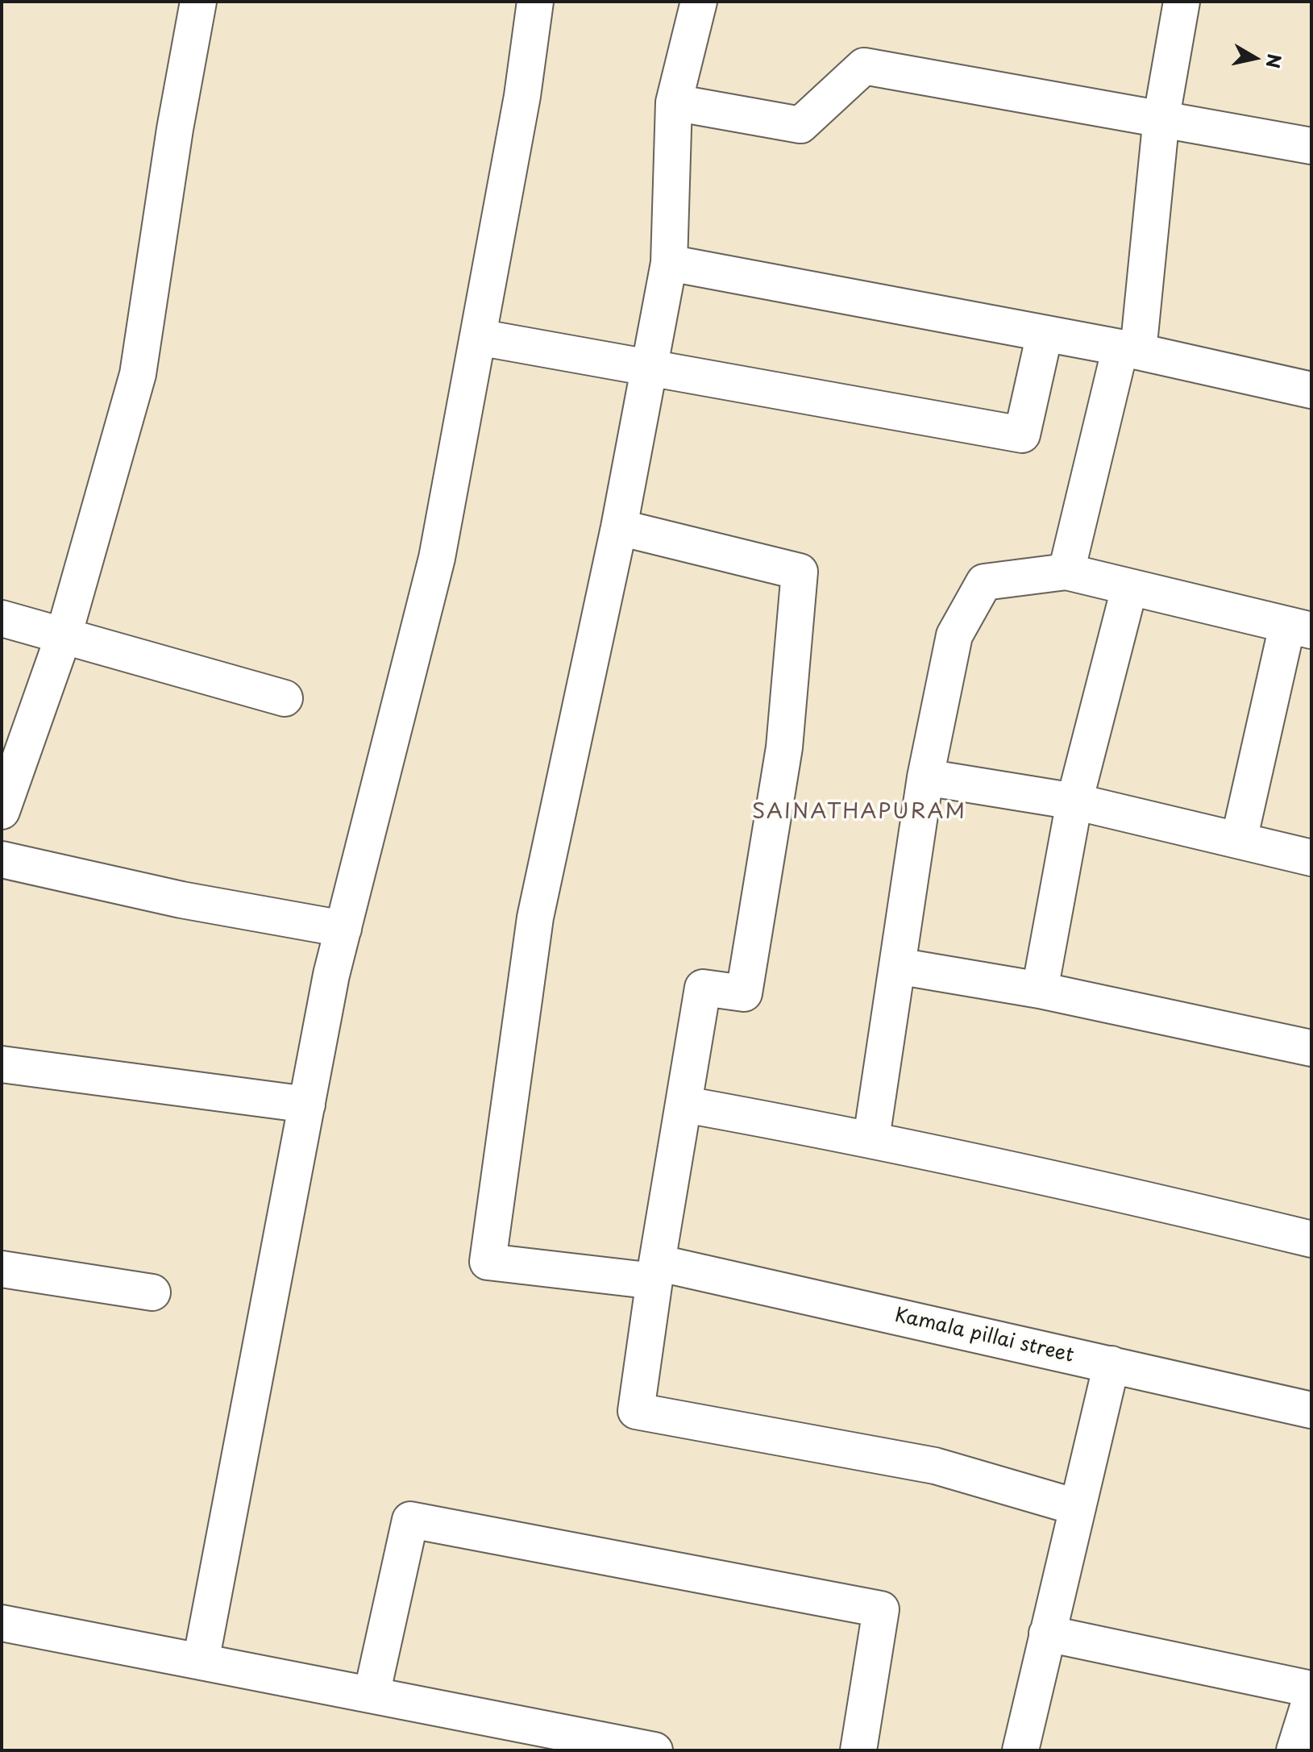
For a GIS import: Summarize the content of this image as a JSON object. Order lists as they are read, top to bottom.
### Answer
{
  "streets": {
    "street": ["Kamala pillai street"]
  },
  "districts": ["SAINATHAPURAM"],
  "north": "right"
}
